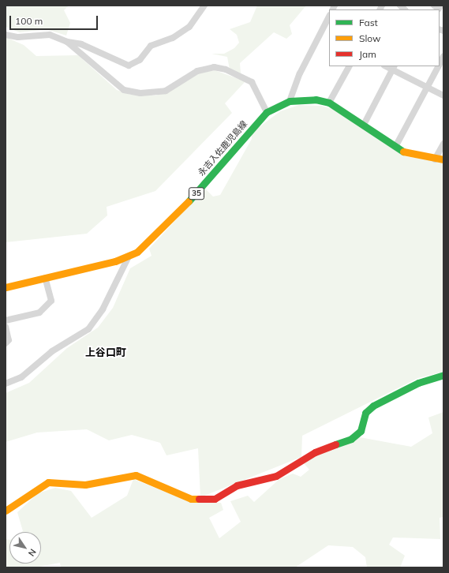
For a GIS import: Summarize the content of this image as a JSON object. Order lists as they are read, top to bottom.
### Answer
{
  "streets": {
    "main road": ["永吉入佐鹿児島線", "35"]
  },
  "districts": ["上谷口町"],
  "legend": ["Fast", "Slow", "Jam"],
  "scale_bar": "100 m",
  "north": "bottom right"
}
